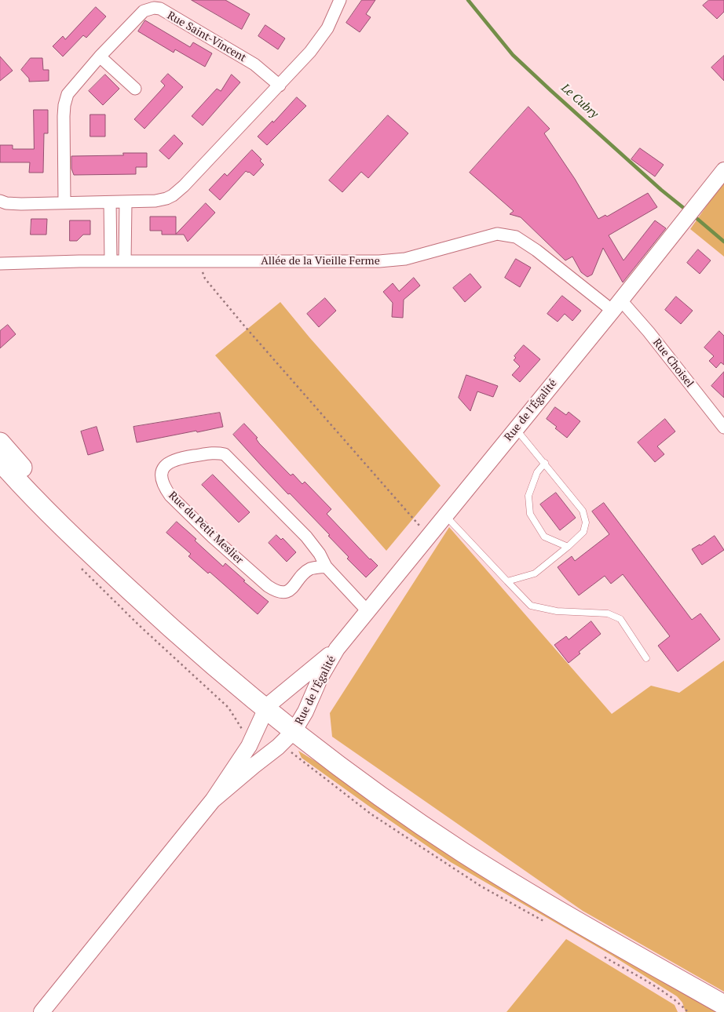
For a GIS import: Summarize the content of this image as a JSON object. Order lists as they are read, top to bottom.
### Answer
{
  "streets": {
    "street": [
      "Rue Saint-Vincent",
      "Allée de la Vieille Ferme",
      "Rue Choisel",
      "Rue de l'Égalité",
      "Rue du Petit Meslier"
    ]
  },
  "crossings": [
    ["Allée de la Vieille Ferme", "Rue Choisel"],
    ["Allée de la Vieille Ferme", "Rue de l'Égalité"],
    ["Rue Choisel", "Rue de l'Égalité"],
    ["Rue de l'Égalité", "Rue du Petit Meslier"]
  ],
  "water": ["Le Cubry"]
}
